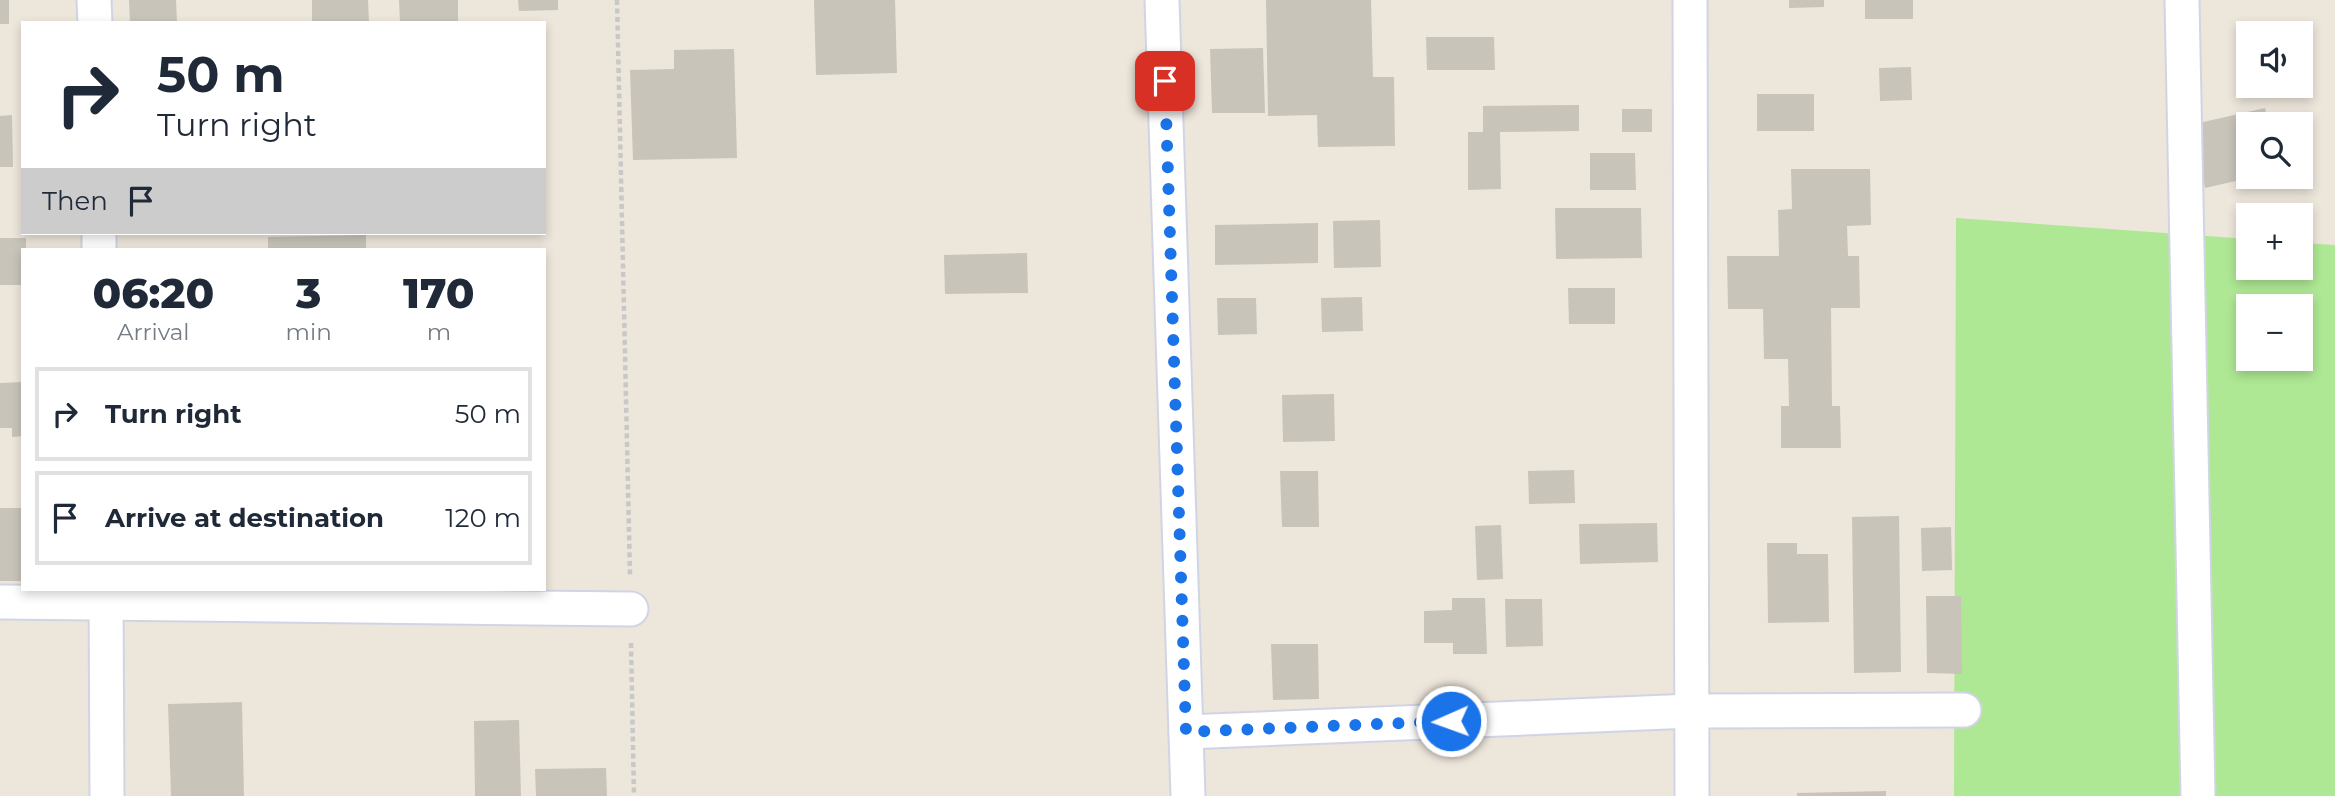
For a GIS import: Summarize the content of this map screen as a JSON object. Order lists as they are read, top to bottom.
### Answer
{
  "page": {
    "map_buttons": ["+", "−"],
    "turn": ["50 m", "Turn right"],
    "then": "Then",
    "eta": [
      "06:20",
      "Arrival",
      "3",
      "min",
      "170",
      "m"
    ],
    "list": [
      {
        "name": "Turn right",
        "value": "50 m"
      },
      {
        "name": "Arrive at destination",
        "value": "120 m"
      }
    ]
  }
}
